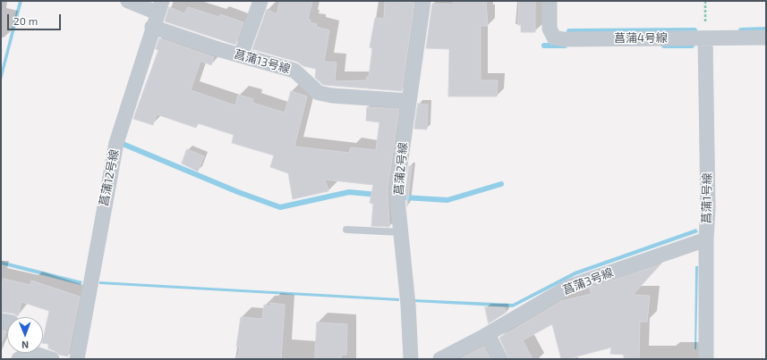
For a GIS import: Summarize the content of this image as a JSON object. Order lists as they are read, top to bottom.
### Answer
{
  "streets": {
    "street": [
      "菖蒲4号線",
      "菖蒲13号線",
      "菖蒲2号線",
      "菖蒲12号線",
      "菖蒲1号線",
      "菖蒲3号線"
    ]
  },
  "crossings": [
    ["菖蒲4号線", "菖蒲1号線"],
    ["菖蒲13号線", "菖蒲2号線"],
    ["菖蒲13号線", "菖蒲12号線"],
    ["菖蒲1号線", "菖蒲3号線"]
  ],
  "scale_bar": "20 m",
  "north": "bottom"
}
